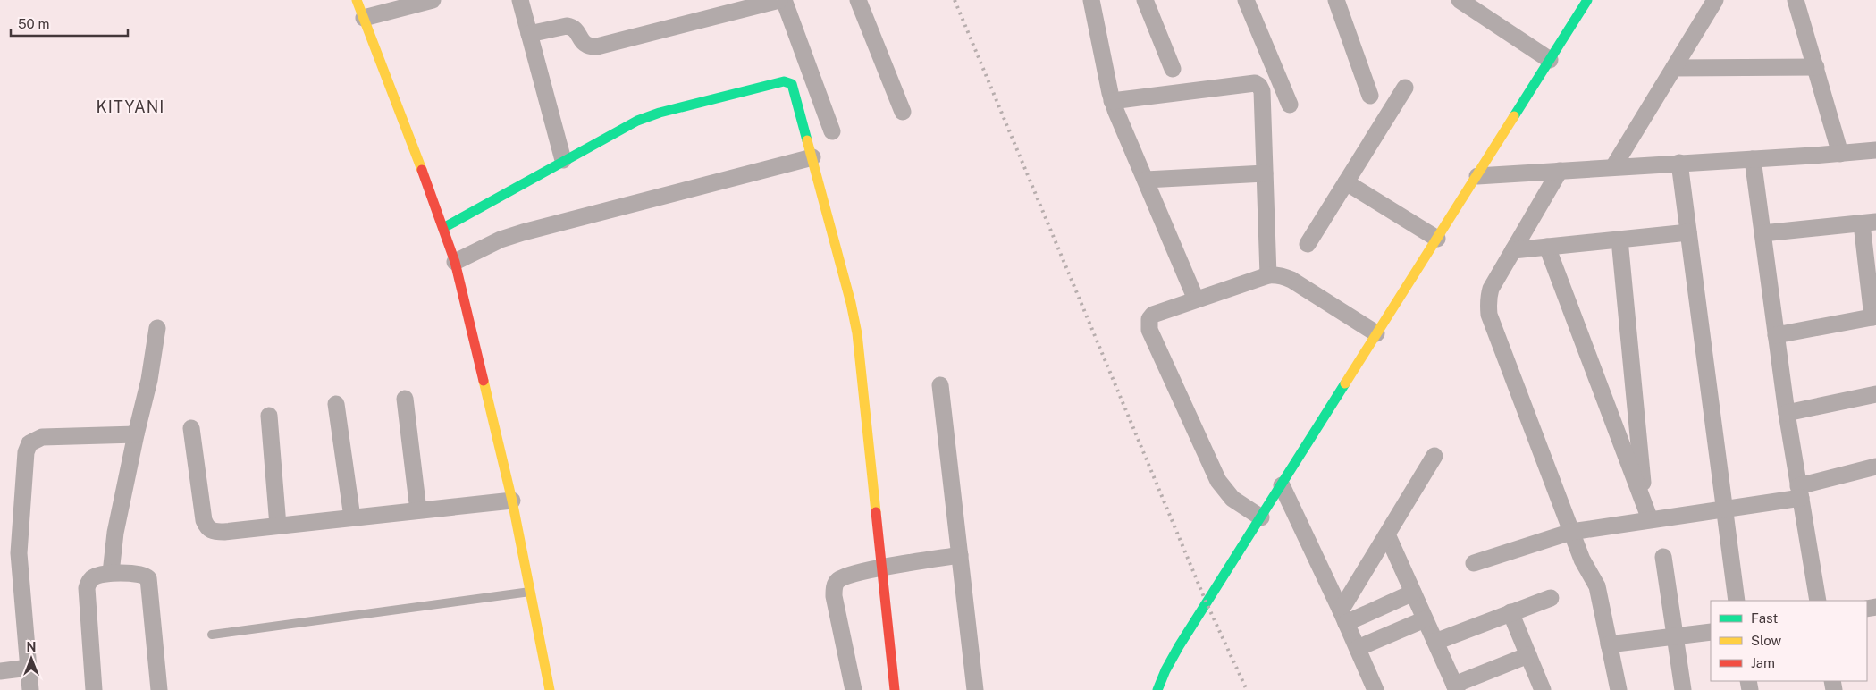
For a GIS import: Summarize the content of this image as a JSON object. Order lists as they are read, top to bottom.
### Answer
{
  "districts": ["KITYANI"],
  "legend": ["Fast", "Slow", "Jam"],
  "scale_bar": "50 m",
  "north": "top"
}
